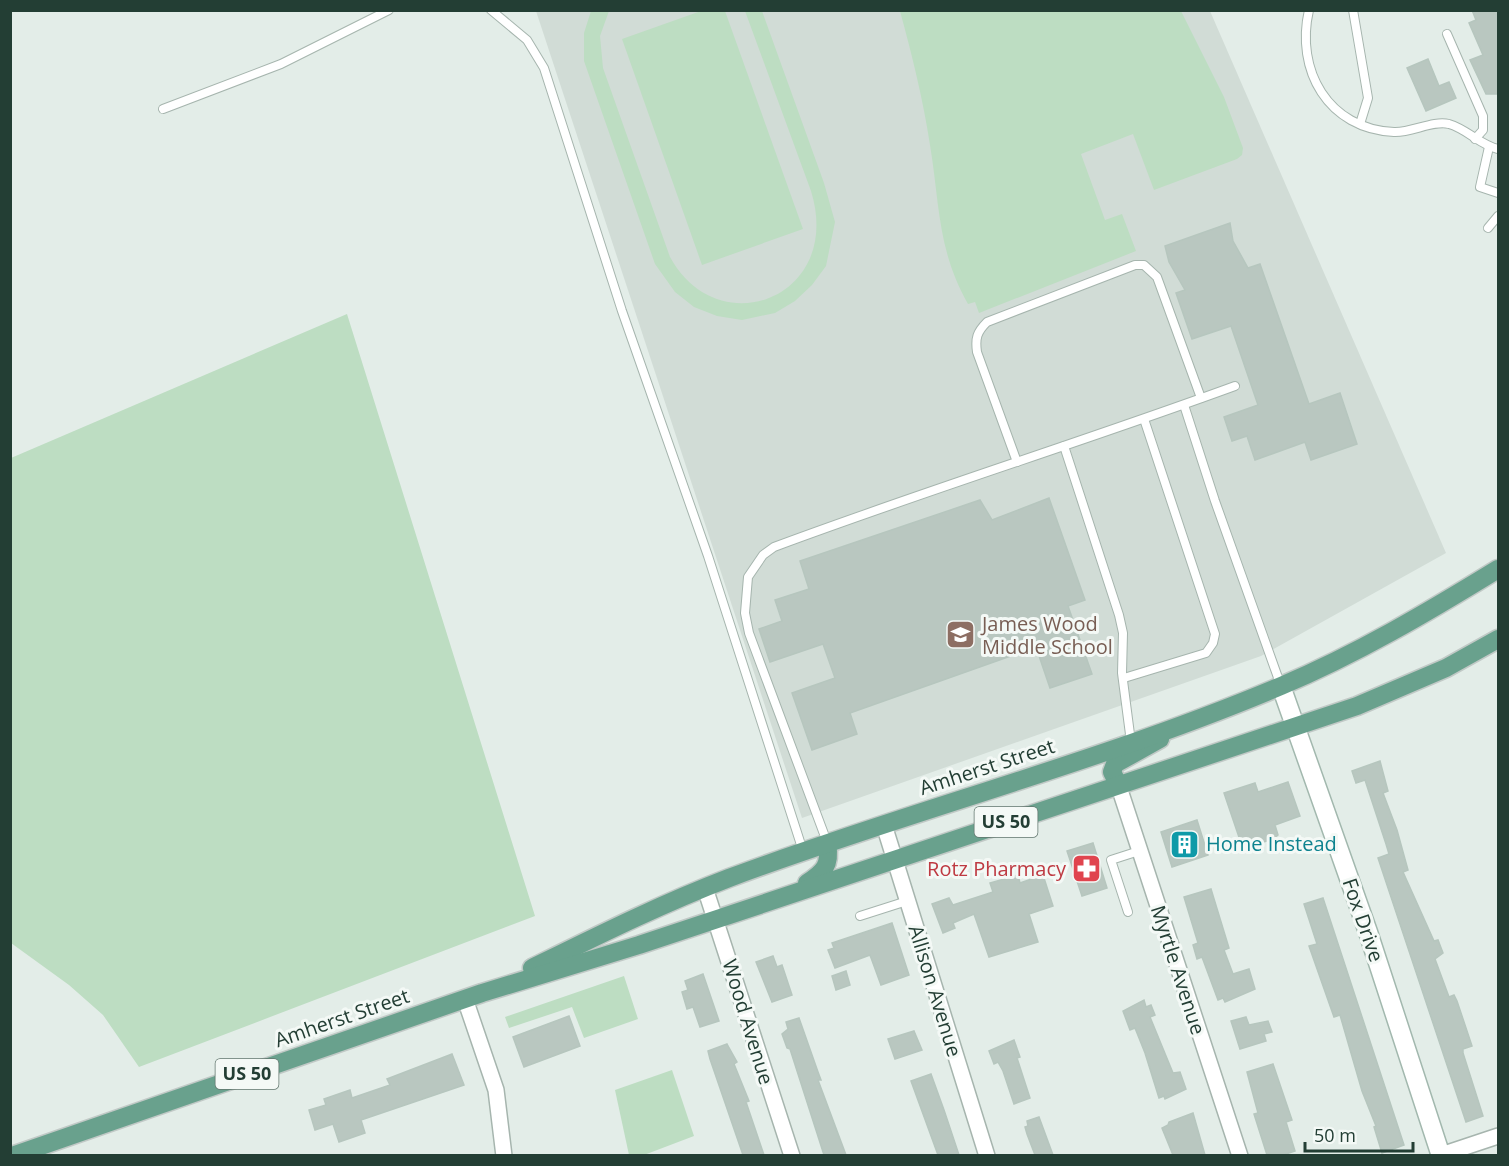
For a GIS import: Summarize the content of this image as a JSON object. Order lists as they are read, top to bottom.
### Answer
{
  "streets": {
    "main road": ["Amherst Street", "US 50", "Fox Drive"],
    "street": ["Myrtle Avenue", "Allison Avenue", "Wood Avenue"]
  },
  "crossings": [
    ["Amherst Street", "Fox Drive"],
    ["Amherst Street", "Myrtle Avenue"],
    ["Amherst Street", "Allison Avenue"],
    ["Amherst Street", "Wood Avenue"]
  ],
  "places": {
    "school or university": ["James Wood Middle School"],
    "building": ["Home Instead"],
    "pharmacy": ["Rotz Pharmacy"]
  },
  "scale_bar": "50 m"
}
